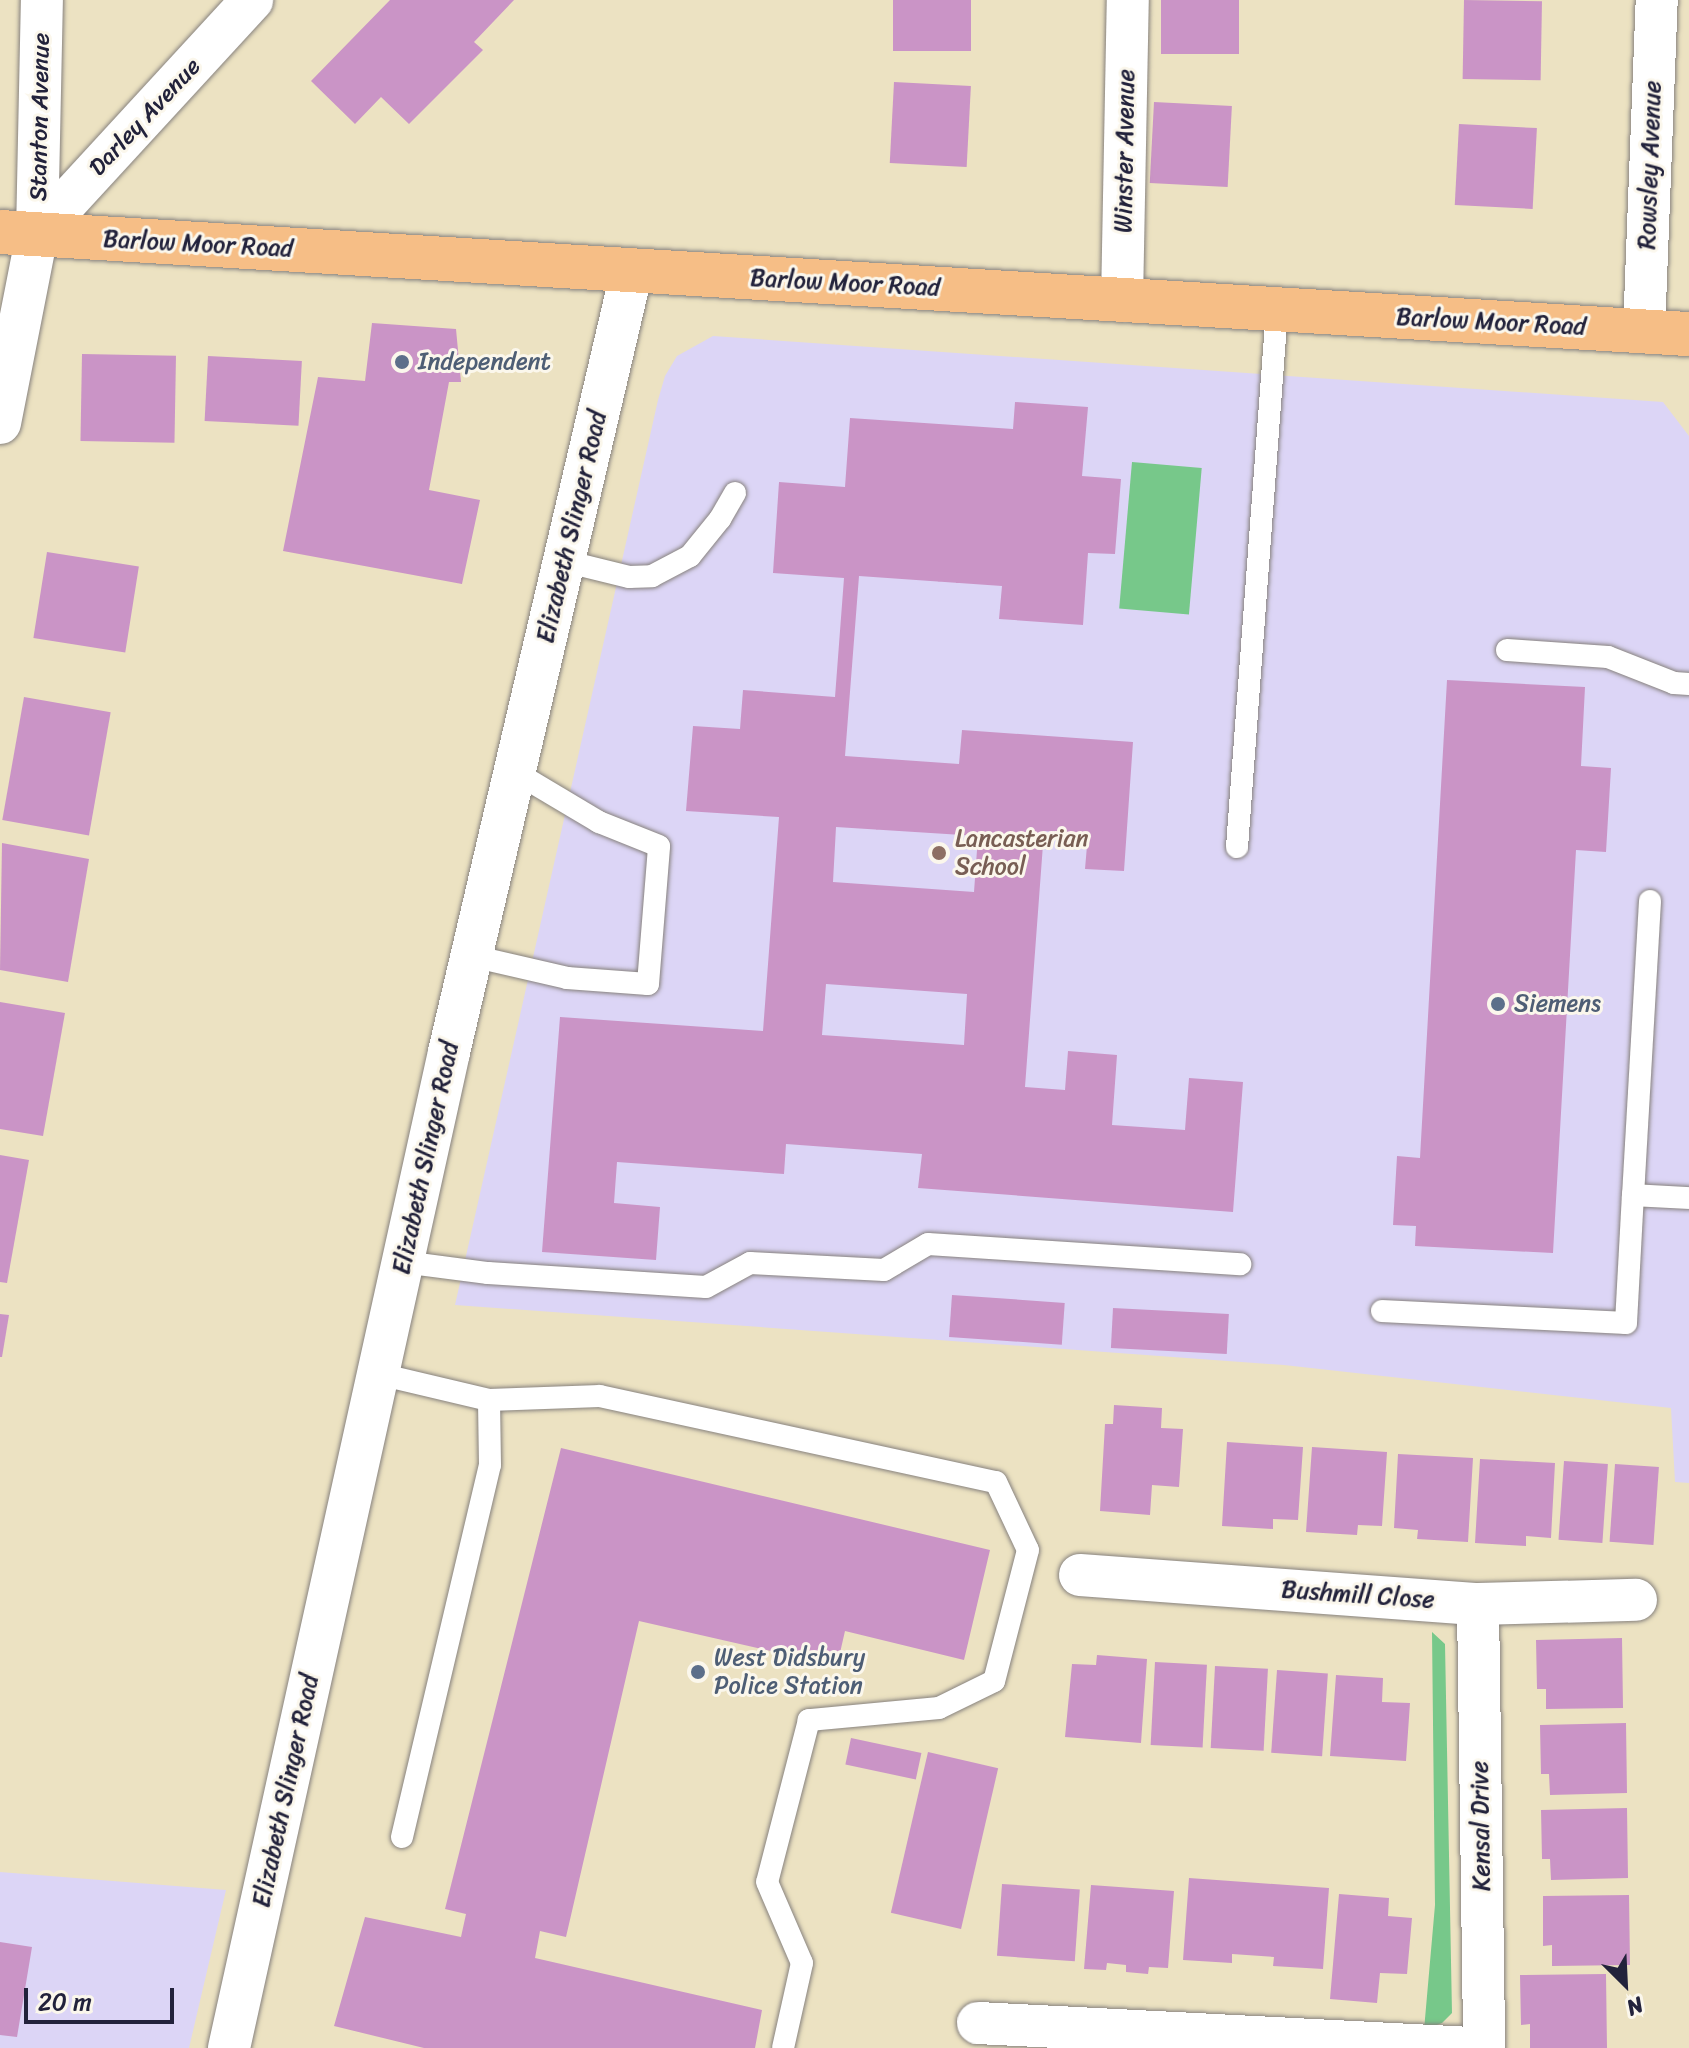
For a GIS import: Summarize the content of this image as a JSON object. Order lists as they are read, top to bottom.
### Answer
{
  "streets": {
    "main road": ["Barlow Moor Road"],
    "street": [
      "Stanton Avenue",
      "Darley Avenue",
      "Winster Avenue",
      "Rowsley Avenue",
      "Elizabeth Slinger Road",
      "Bushmill Close",
      "Kensal Drive"
    ]
  },
  "crossings": [
    ["Stanton Avenue", "Darley Avenue"],
    ["Stanton Avenue", "Barlow Moor Road"],
    ["Darley Avenue", "Barlow Moor Road"],
    ["Winster Avenue", "Barlow Moor Road"],
    ["Rowsley Avenue", "Barlow Moor Road"],
    ["Barlow Moor Road", "Elizabeth Slinger Road"],
    ["Bushmill Close", "Kensal Drive"]
  ],
  "places": [
    "Independent",
    "Lancasterian School",
    "Siemens",
    "West Didsbury Police Station"
  ],
  "scale_bar": "20 m",
  "north": "bottom right"
}
